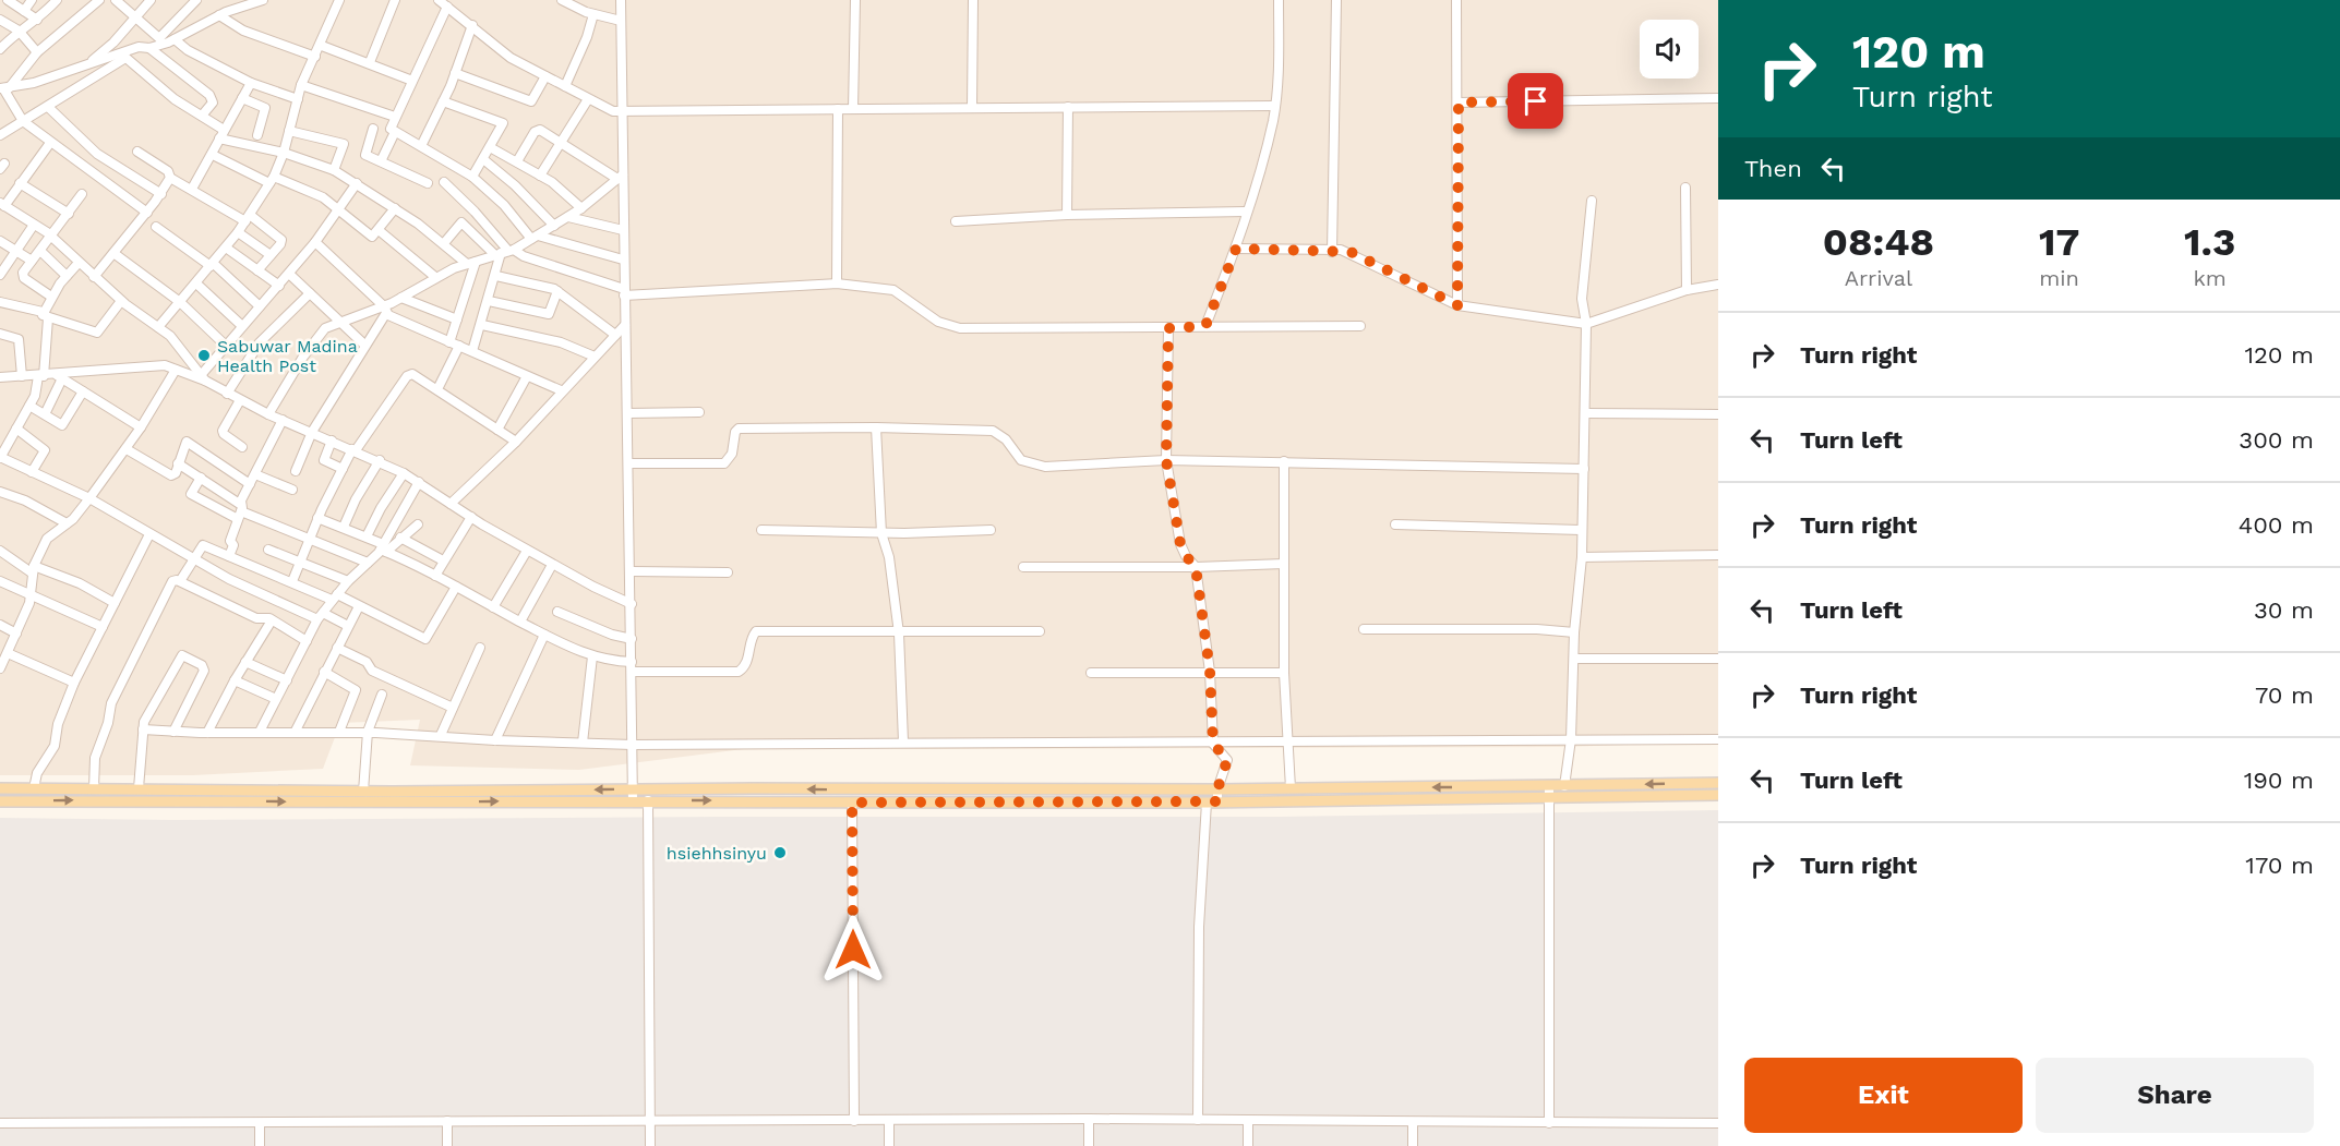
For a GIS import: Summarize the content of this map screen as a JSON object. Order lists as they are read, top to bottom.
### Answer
{
  "places": ["Sabuwar Madina Health Post", "hsiehhsinyu"],
  "page": {
    "turn": ["120 m", "Turn right"],
    "then": "Then",
    "eta": [
      "08:48",
      "Arrival",
      "17",
      "min",
      "1.3",
      "km"
    ],
    "list": [
      {
        "name": "Turn right",
        "value": "120 m"
      },
      {
        "name": "Turn left",
        "value": "300 m"
      },
      {
        "name": "Turn right",
        "value": "400 m"
      },
      {
        "name": "Turn left",
        "value": "30 m"
      },
      {
        "name": "Turn right",
        "value": "70 m"
      },
      {
        "name": "Turn left",
        "value": "190 m"
      },
      {
        "name": "Turn right",
        "value": "170 m"
      }
    ],
    "buttons": ["Exit", "Share"]
  }
}
